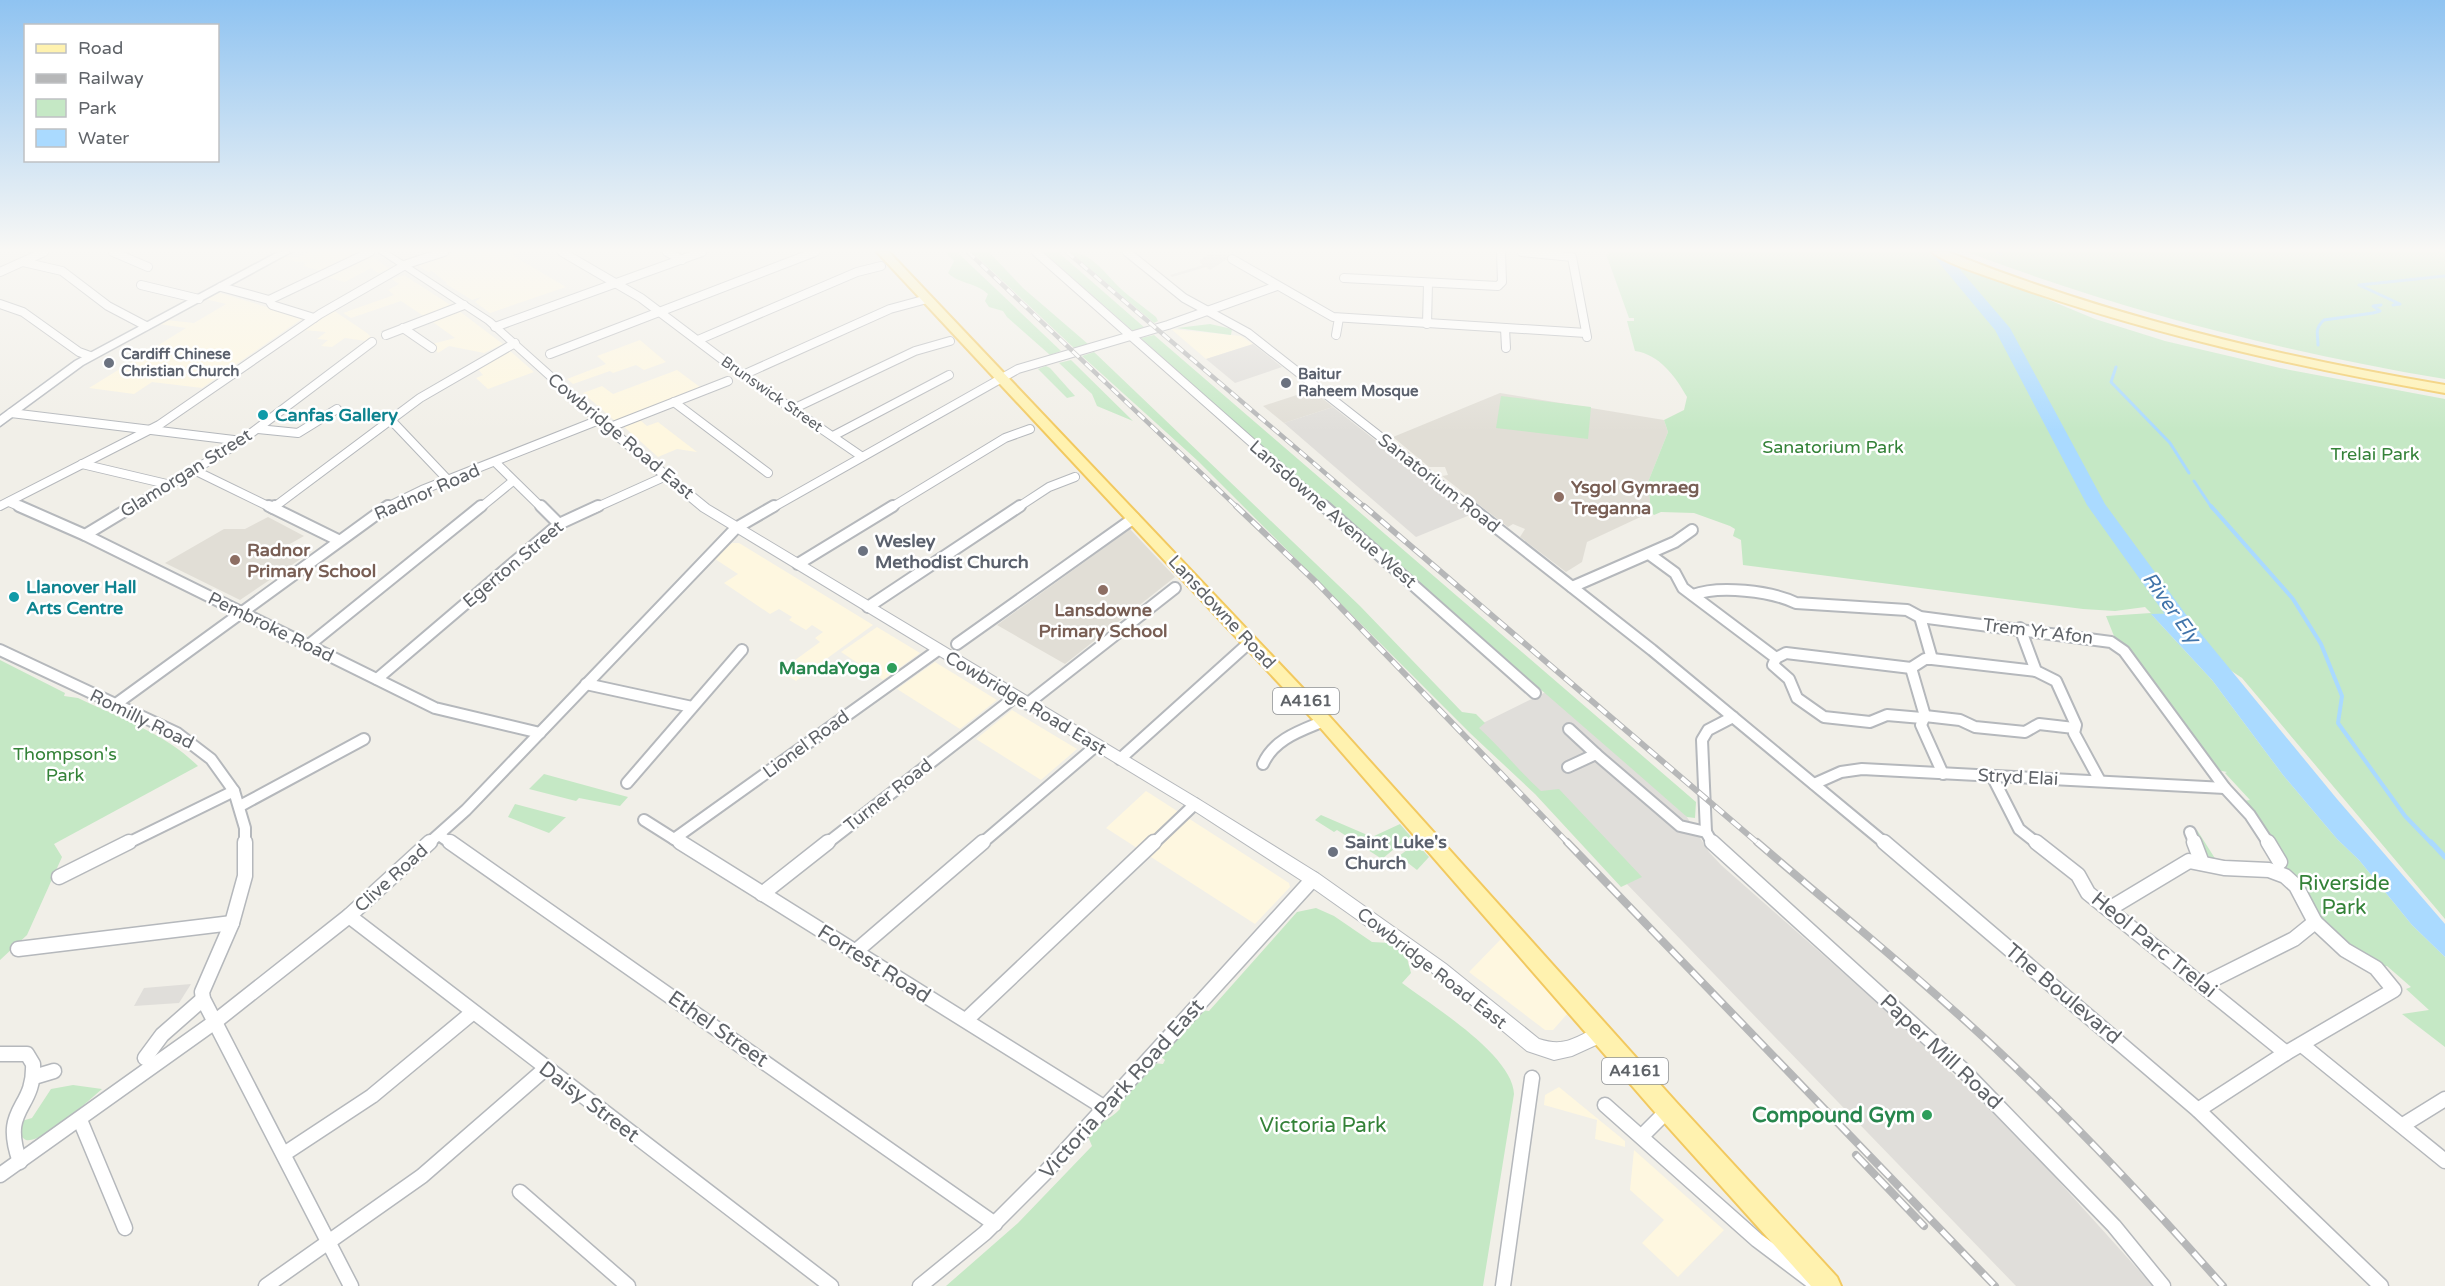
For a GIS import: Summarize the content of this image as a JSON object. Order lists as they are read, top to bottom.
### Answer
{
  "streets": {
    "main road": ["Lansdowne Road", "A4161"],
    "street": [
      "Brunswick Street",
      "Cowbridge Road East",
      "Glamorgan Street",
      "Sanatorium Road",
      "Radnor Road",
      "Lansdowne Avenue West",
      "Egerton Street",
      "Pembroke Road",
      "Trem Yr Afon",
      "Romilly Road",
      "Lionel Road",
      "Stryd Elai",
      "Turner Road",
      "Clive Road",
      "Heol Parc Trelai",
      "Forrest Road",
      "The Boulevard",
      "Ethel Street",
      "Paper Mill Road",
      "Victoria Park Road East",
      "Daisy Street"
    ]
  },
  "crossings": [
    ["Brunswick Street", "Clive Road"],
    ["Cowbridge Road East", "Radnor Road"],
    ["Cowbridge Road East", "Egerton Street"],
    ["Cowbridge Road East", "Lansdowne Road"],
    ["Cowbridge Road East", "A4161"],
    ["Cowbridge Road East", "Lionel Road"],
    ["Cowbridge Road East", "Turner Road"],
    ["Cowbridge Road East", "Clive Road"],
    ["Cowbridge Road East", "Victoria Park Road East"],
    ["Glamorgan Street", "Pembroke Road"],
    ["Sanatorium Road", "The Boulevard"],
    ["Radnor Road", "Pembroke Road"],
    ["Radnor Road", "Romilly Road"],
    ["Egerton Street", "Pembroke Road"],
    ["Lansdowne Road", "A4161"],
    ["Lansdowne Road", "Clive Road"],
    ["Pembroke Road", "Clive Road"],
    ["Trem Yr Afon", "Stryd Elai"],
    ["Lionel Road", "Forrest Road"],
    ["Stryd Elai", "Heol Parc Trelai"],
    ["Stryd Elai", "The Boulevard"],
    ["Turner Road", "Forrest Road"],
    ["Clive Road", "Ethel Street"],
    ["Clive Road", "Daisy Street"],
    ["Forrest Road", "Victoria Park Road East"],
    ["Ethel Street", "Victoria Park Road East"]
  ],
  "water": ["River Ely"],
  "parks": [
    "Sanatorium Park",
    "Trelai Park",
    "Thompson's Park",
    "Riverside Park",
    "Victoria Park"
  ],
  "places": [
    "Cardiff Chinese Christian Church",
    "Baitur Raheem Mosque",
    "Canfas Gallery",
    "Ysgol Gymraeg Treganna",
    "Wesley Methodist Church",
    "Radnor Primary School",
    "Lansdowne Primary School",
    "Llanover Hall Arts Centre",
    "MandaYoga",
    "Saint Luke's Church",
    "Compound Gym"
  ],
  "legend": [
    "Road",
    "Railway",
    "Park",
    "Water"
  ]
}
